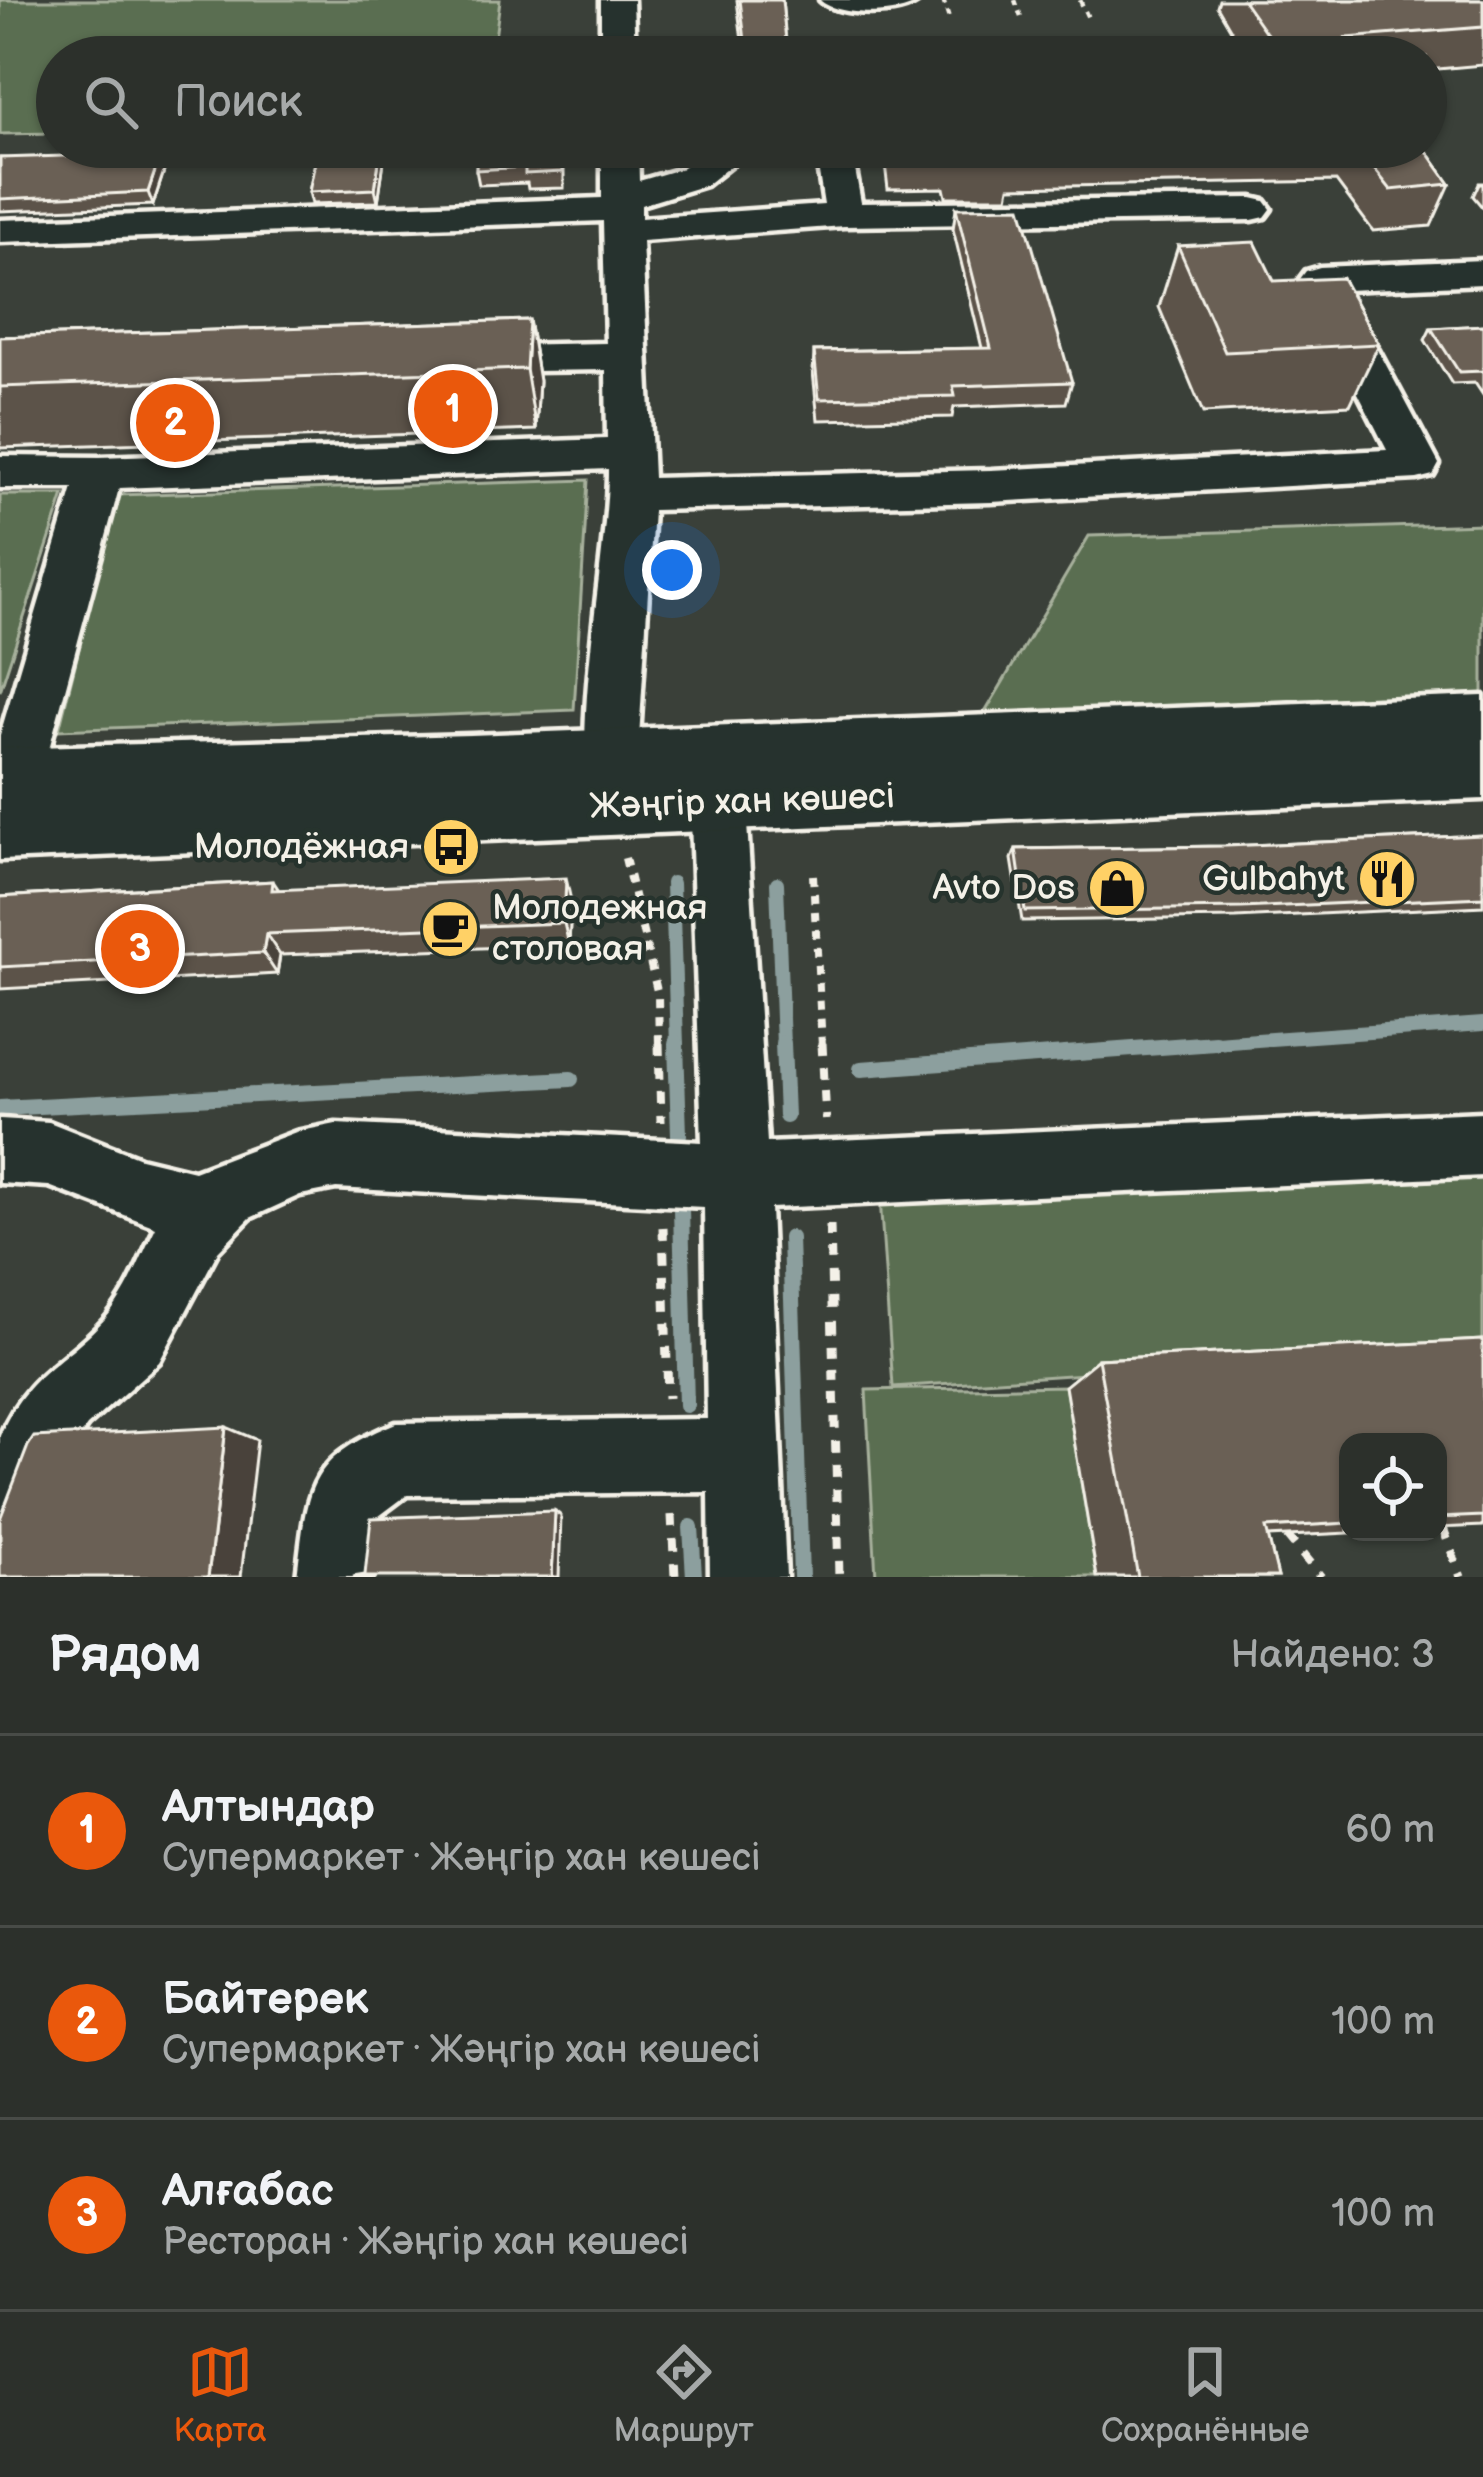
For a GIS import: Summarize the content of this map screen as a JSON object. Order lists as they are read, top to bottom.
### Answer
{
  "streets": {
    "main road": ["Жәңгір хан көшесі"]
  },
  "places": {
    "bus stop": ["Молодёжная"],
    "restaurant": ["Gulbahyt"],
    "shop": ["Avto Dos"],
    "cafe": ["Молодежная столовая"]
  },
  "page": {
    "search": "Поиск",
    "pins": ["1", "2", "3"],
    "heading": ["Рядом", "Найдено: 3"],
    "list": [
      {
        "mark": "1",
        "name": "Алтындар",
        "note": "Супермаркет · Жәңгір хан көшесі",
        "value": "60 m"
      },
      {
        "mark": "2",
        "name": "Байтерек",
        "note": "Супермаркет · Жәңгір хан көшесі",
        "value": "100 m"
      },
      {
        "mark": "3",
        "name": "Алғабас",
        "note": "Ресторан · Жәңгір хан көшесі",
        "value": "100 m"
      }
    ],
    "nav": ["Карта", "Маршрут", "Сохранённые"]
  }
}
